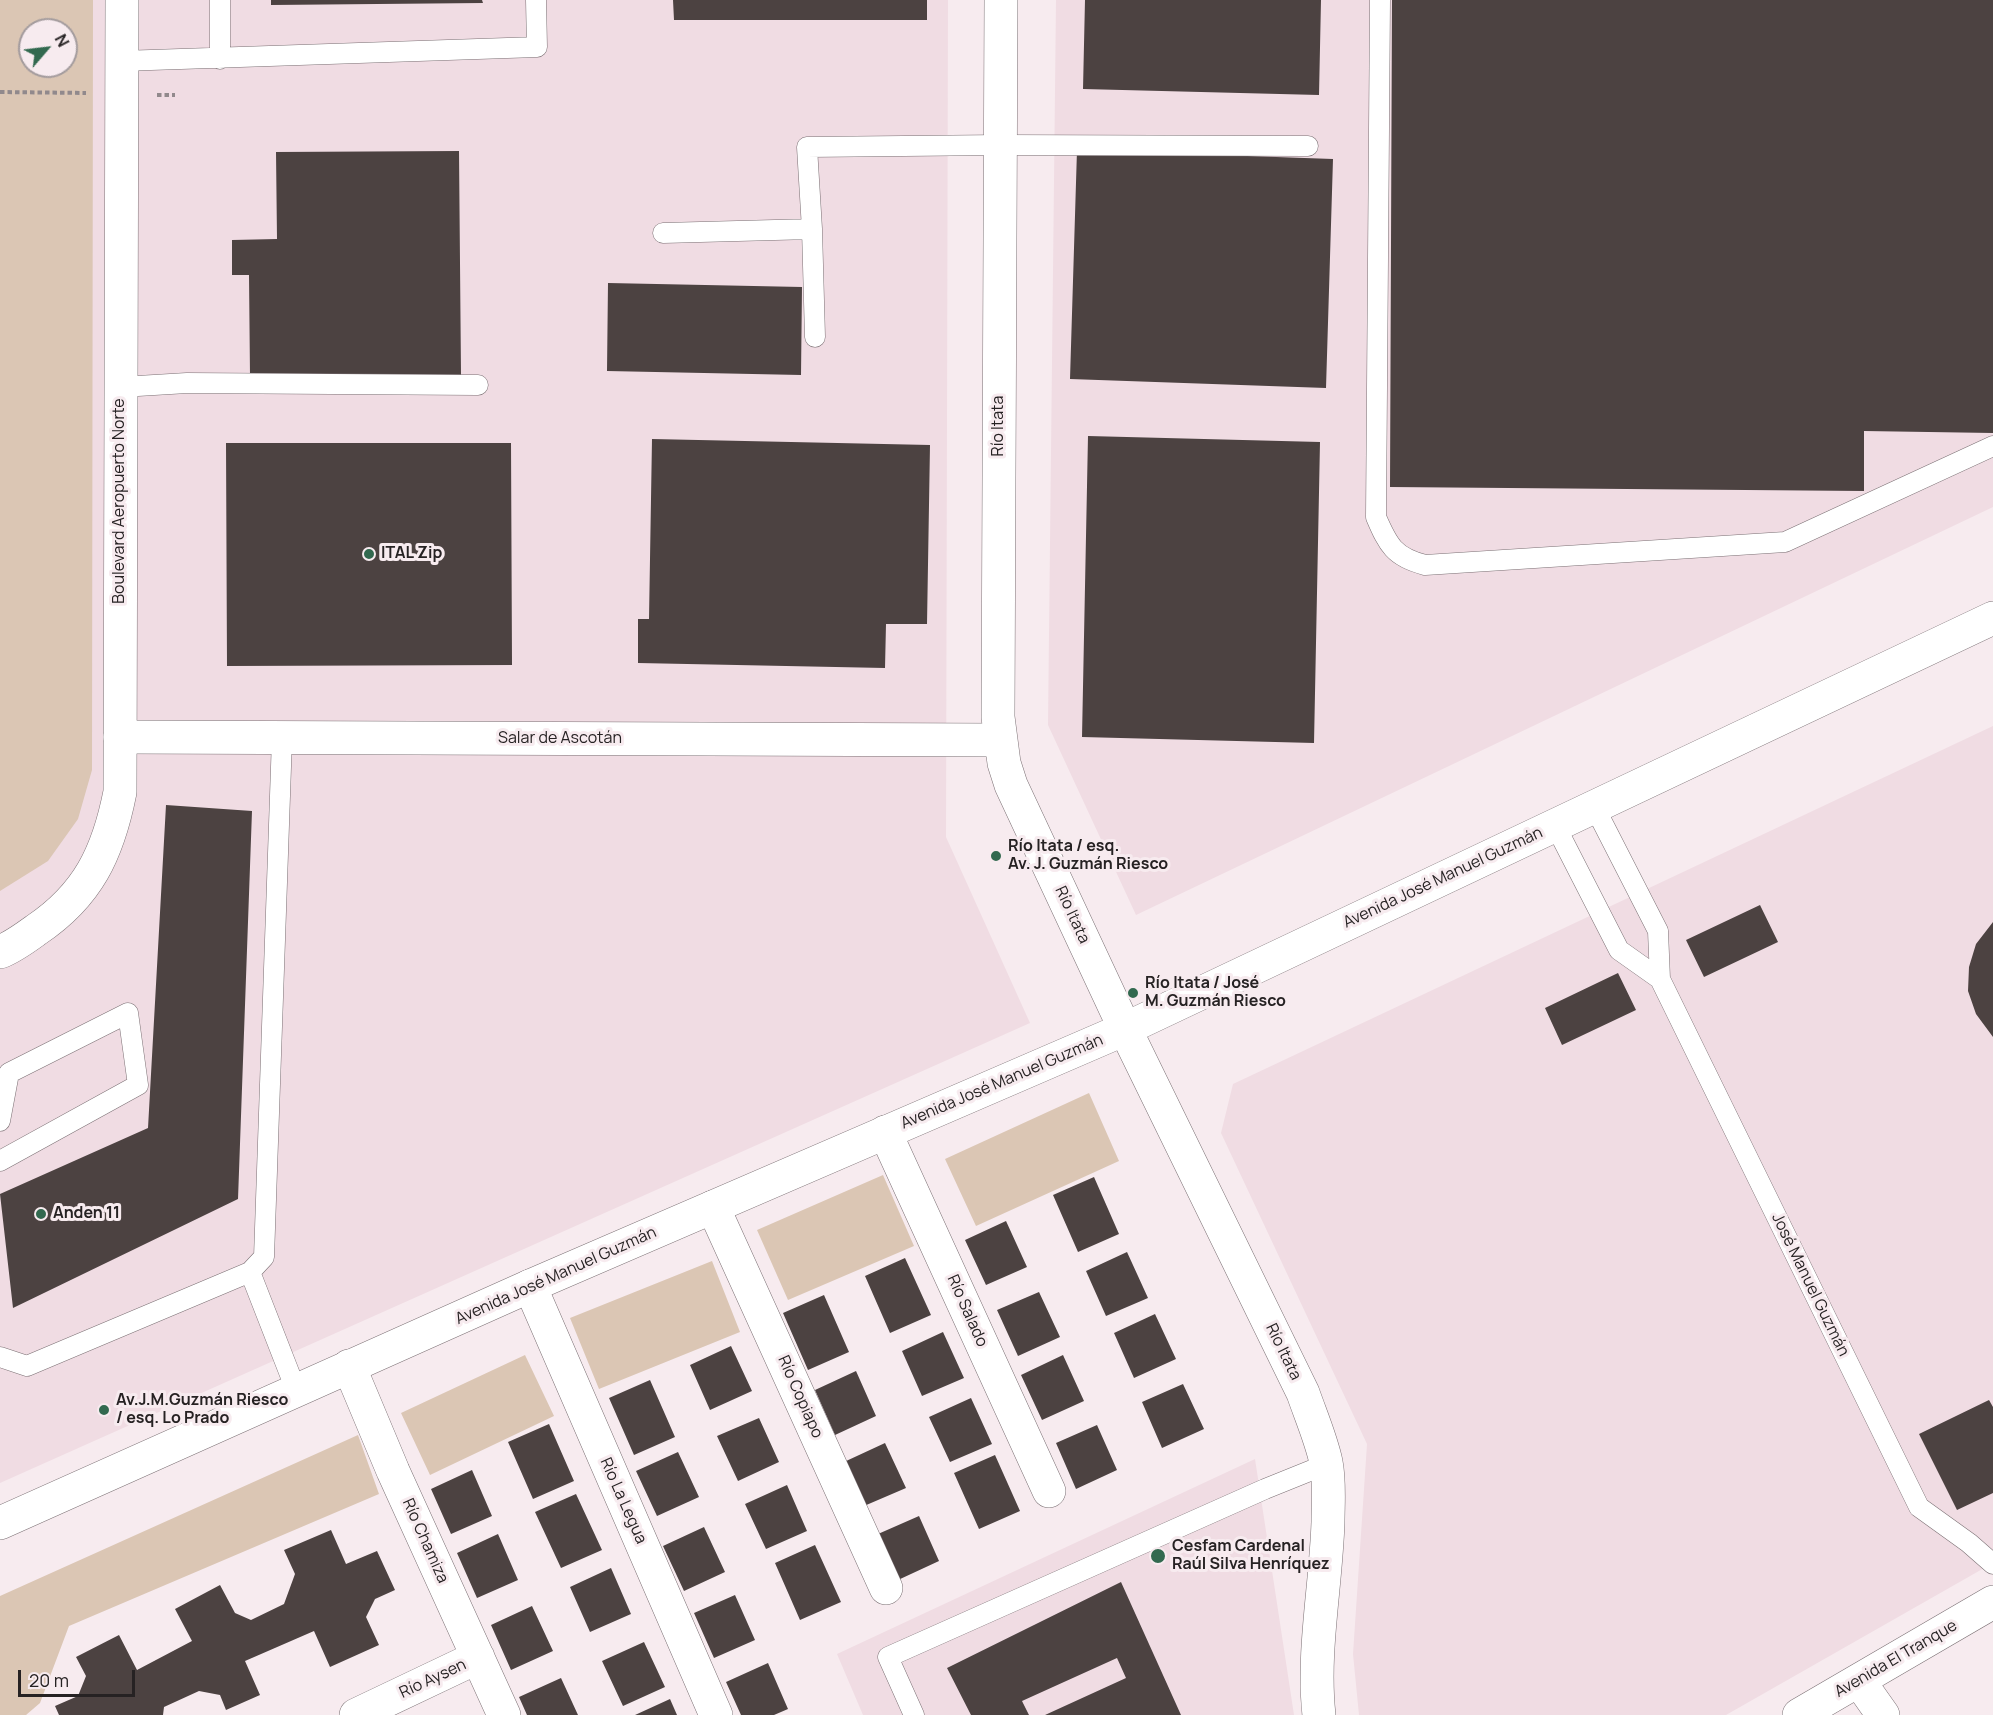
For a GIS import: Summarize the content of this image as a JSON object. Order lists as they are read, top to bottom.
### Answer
{
  "streets": {
    "street": [
      "Río Itata",
      "Boulevard Aeropuerto Norte",
      "Salar de Ascotán",
      "Avenida José Manuel Guzmán",
      "Río Salado",
      "Río Copiapo",
      "Río La Legua",
      "Río Chamiza",
      "Avenida El Tranque",
      "Río Aysen"
    ],
    "lane": ["José Manuel Guzmán"]
  },
  "crossings": [
    ["Río Itata", "Salar de Ascotán"],
    ["Río Itata", "Avenida José Manuel Guzmán"],
    ["Boulevard Aeropuerto Norte", "Salar de Ascotán"],
    ["Avenida José Manuel Guzmán", "José Manuel Guzmán"],
    ["Avenida José Manuel Guzmán", "Río Salado"],
    ["Avenida José Manuel Guzmán", "Río Copiapo"],
    ["Avenida José Manuel Guzmán", "Río La Legua"],
    ["Avenida José Manuel Guzmán", "Río Chamiza"],
    ["Río Chamiza", "Río Aysen"]
  ],
  "places": [
    "ITAL Zip",
    "Río Itata / esq. Av. J. Guzmán Riesco",
    "Río Itata / José M. Guzmán Riesco",
    "Anden 11",
    "Av.J.M.Guzmán Riesco / esq. Lo Prado",
    "Cesfam Cardenal Raúl Silva Henríquez"
  ],
  "scale_bar": "20 m",
  "north": "top right"
}
